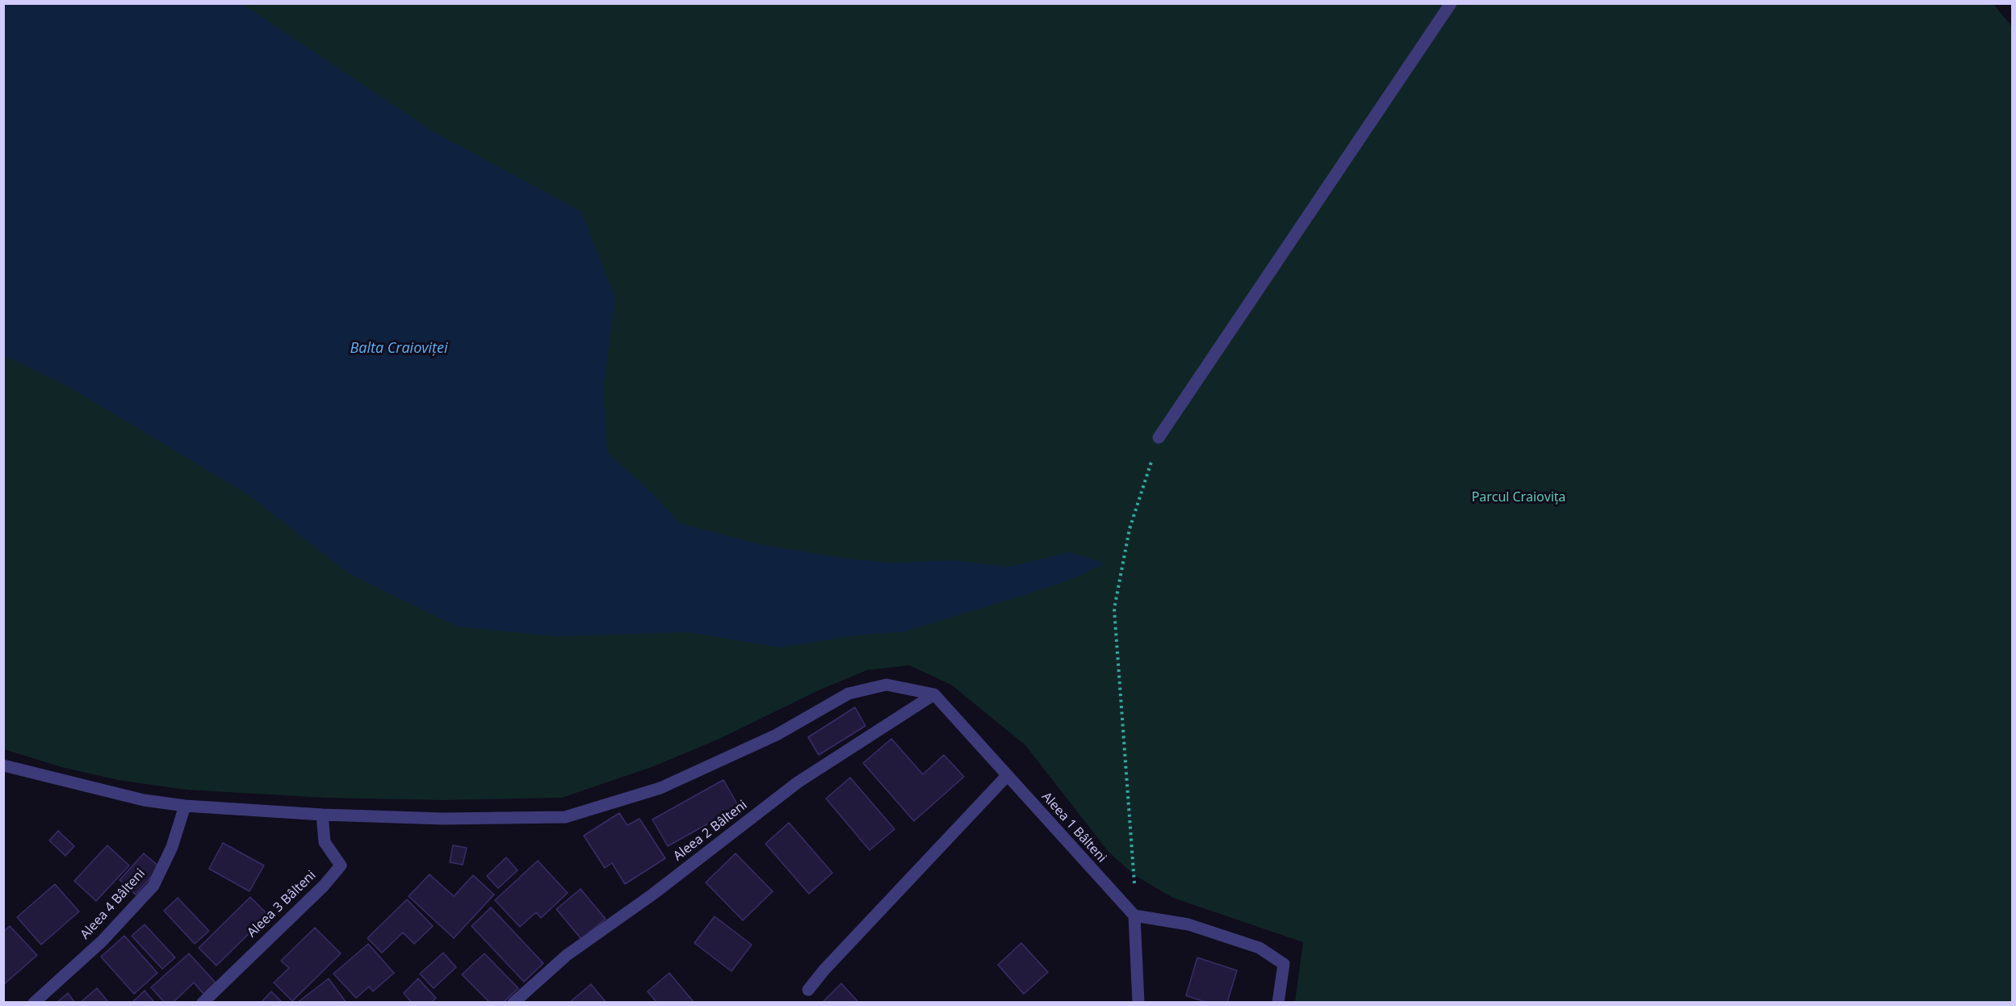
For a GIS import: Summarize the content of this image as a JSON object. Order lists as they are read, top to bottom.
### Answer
{
  "streets": {
    "street": [
      "Aleea 1 Bâlteni",
      "Aleea 2 Bâlteni",
      "Aleea 4 Bâlteni",
      "Aleea 3 Bâlteni"
    ]
  },
  "crossings": [
    ["Aleea 1 Bâlteni", "Aleea 2 Bâlteni"]
  ],
  "water": ["Balta Craioviței"],
  "parks": ["Parcul Craiovița"]
}
